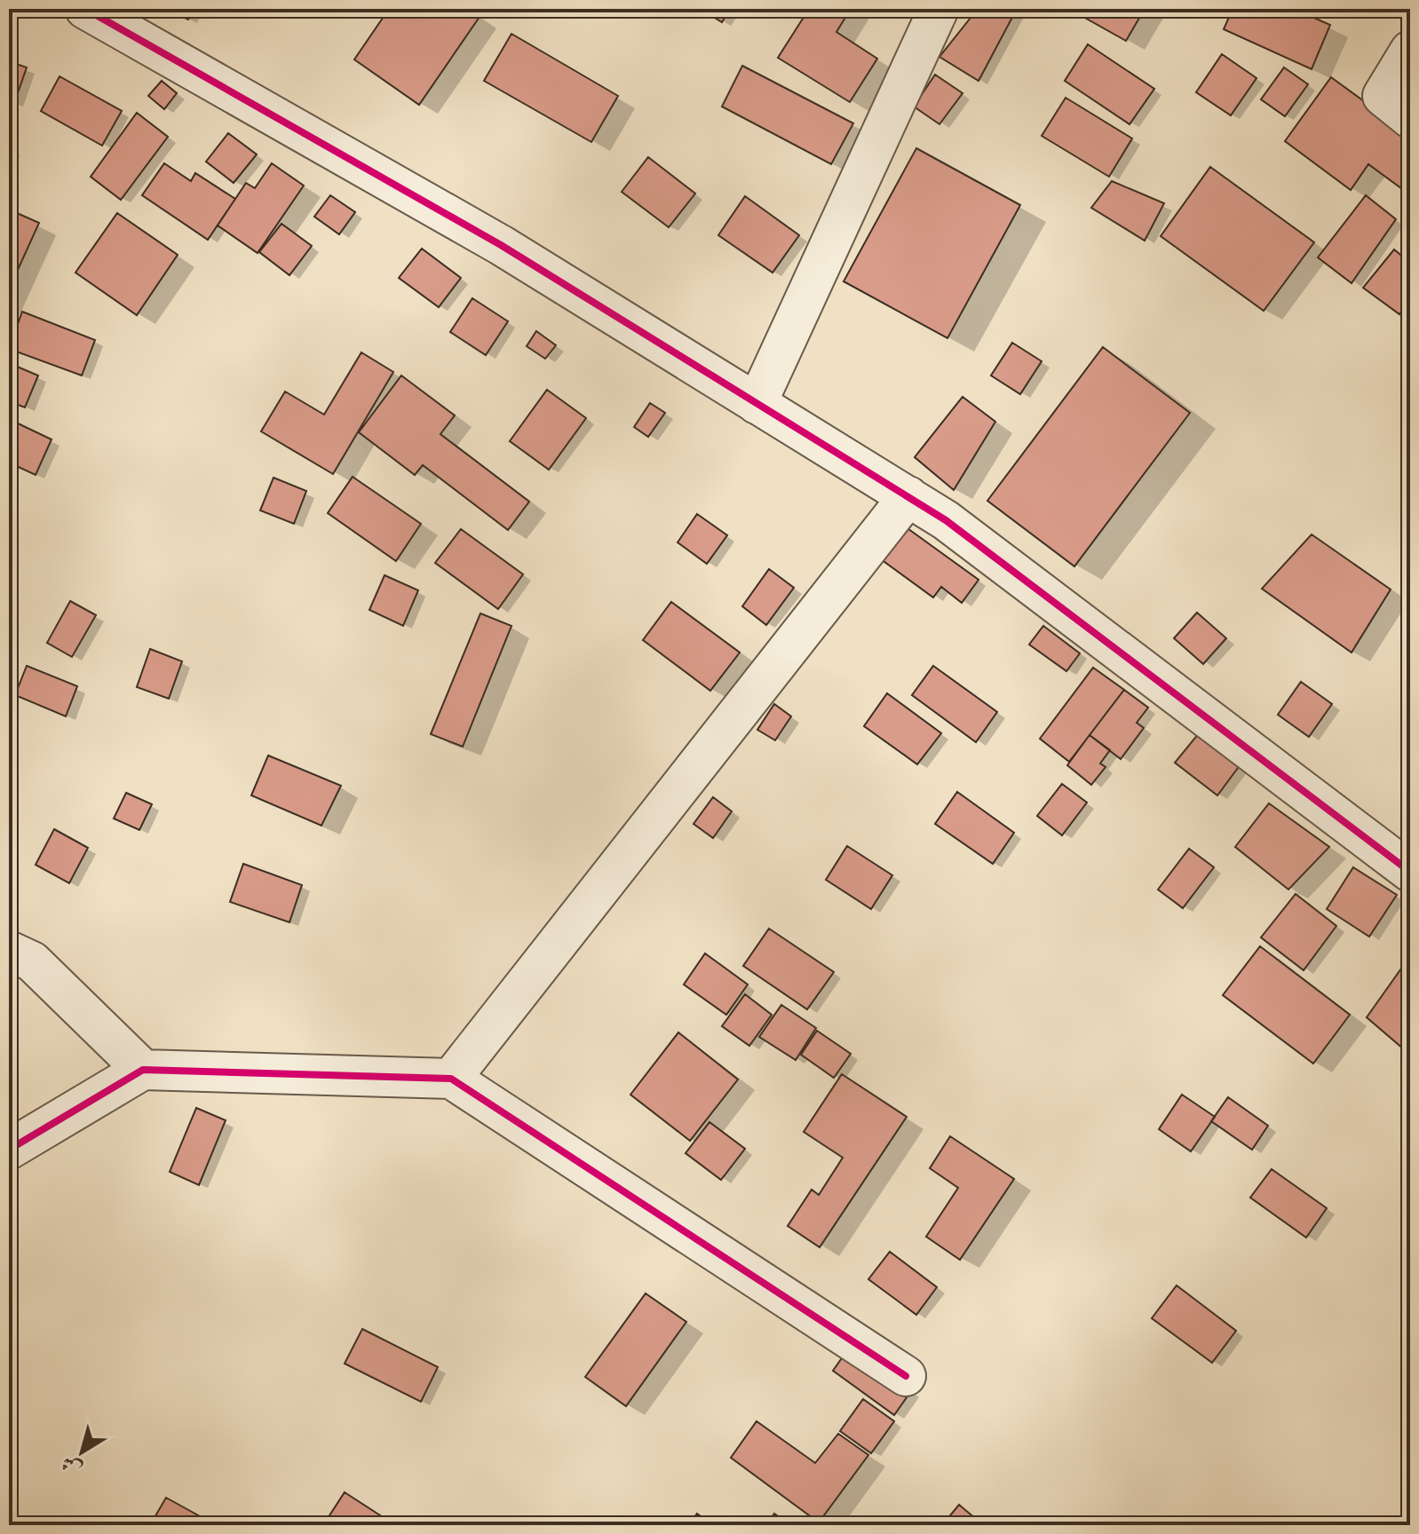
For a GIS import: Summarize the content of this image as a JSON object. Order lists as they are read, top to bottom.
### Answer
{
  "north": "bottom left"
}
